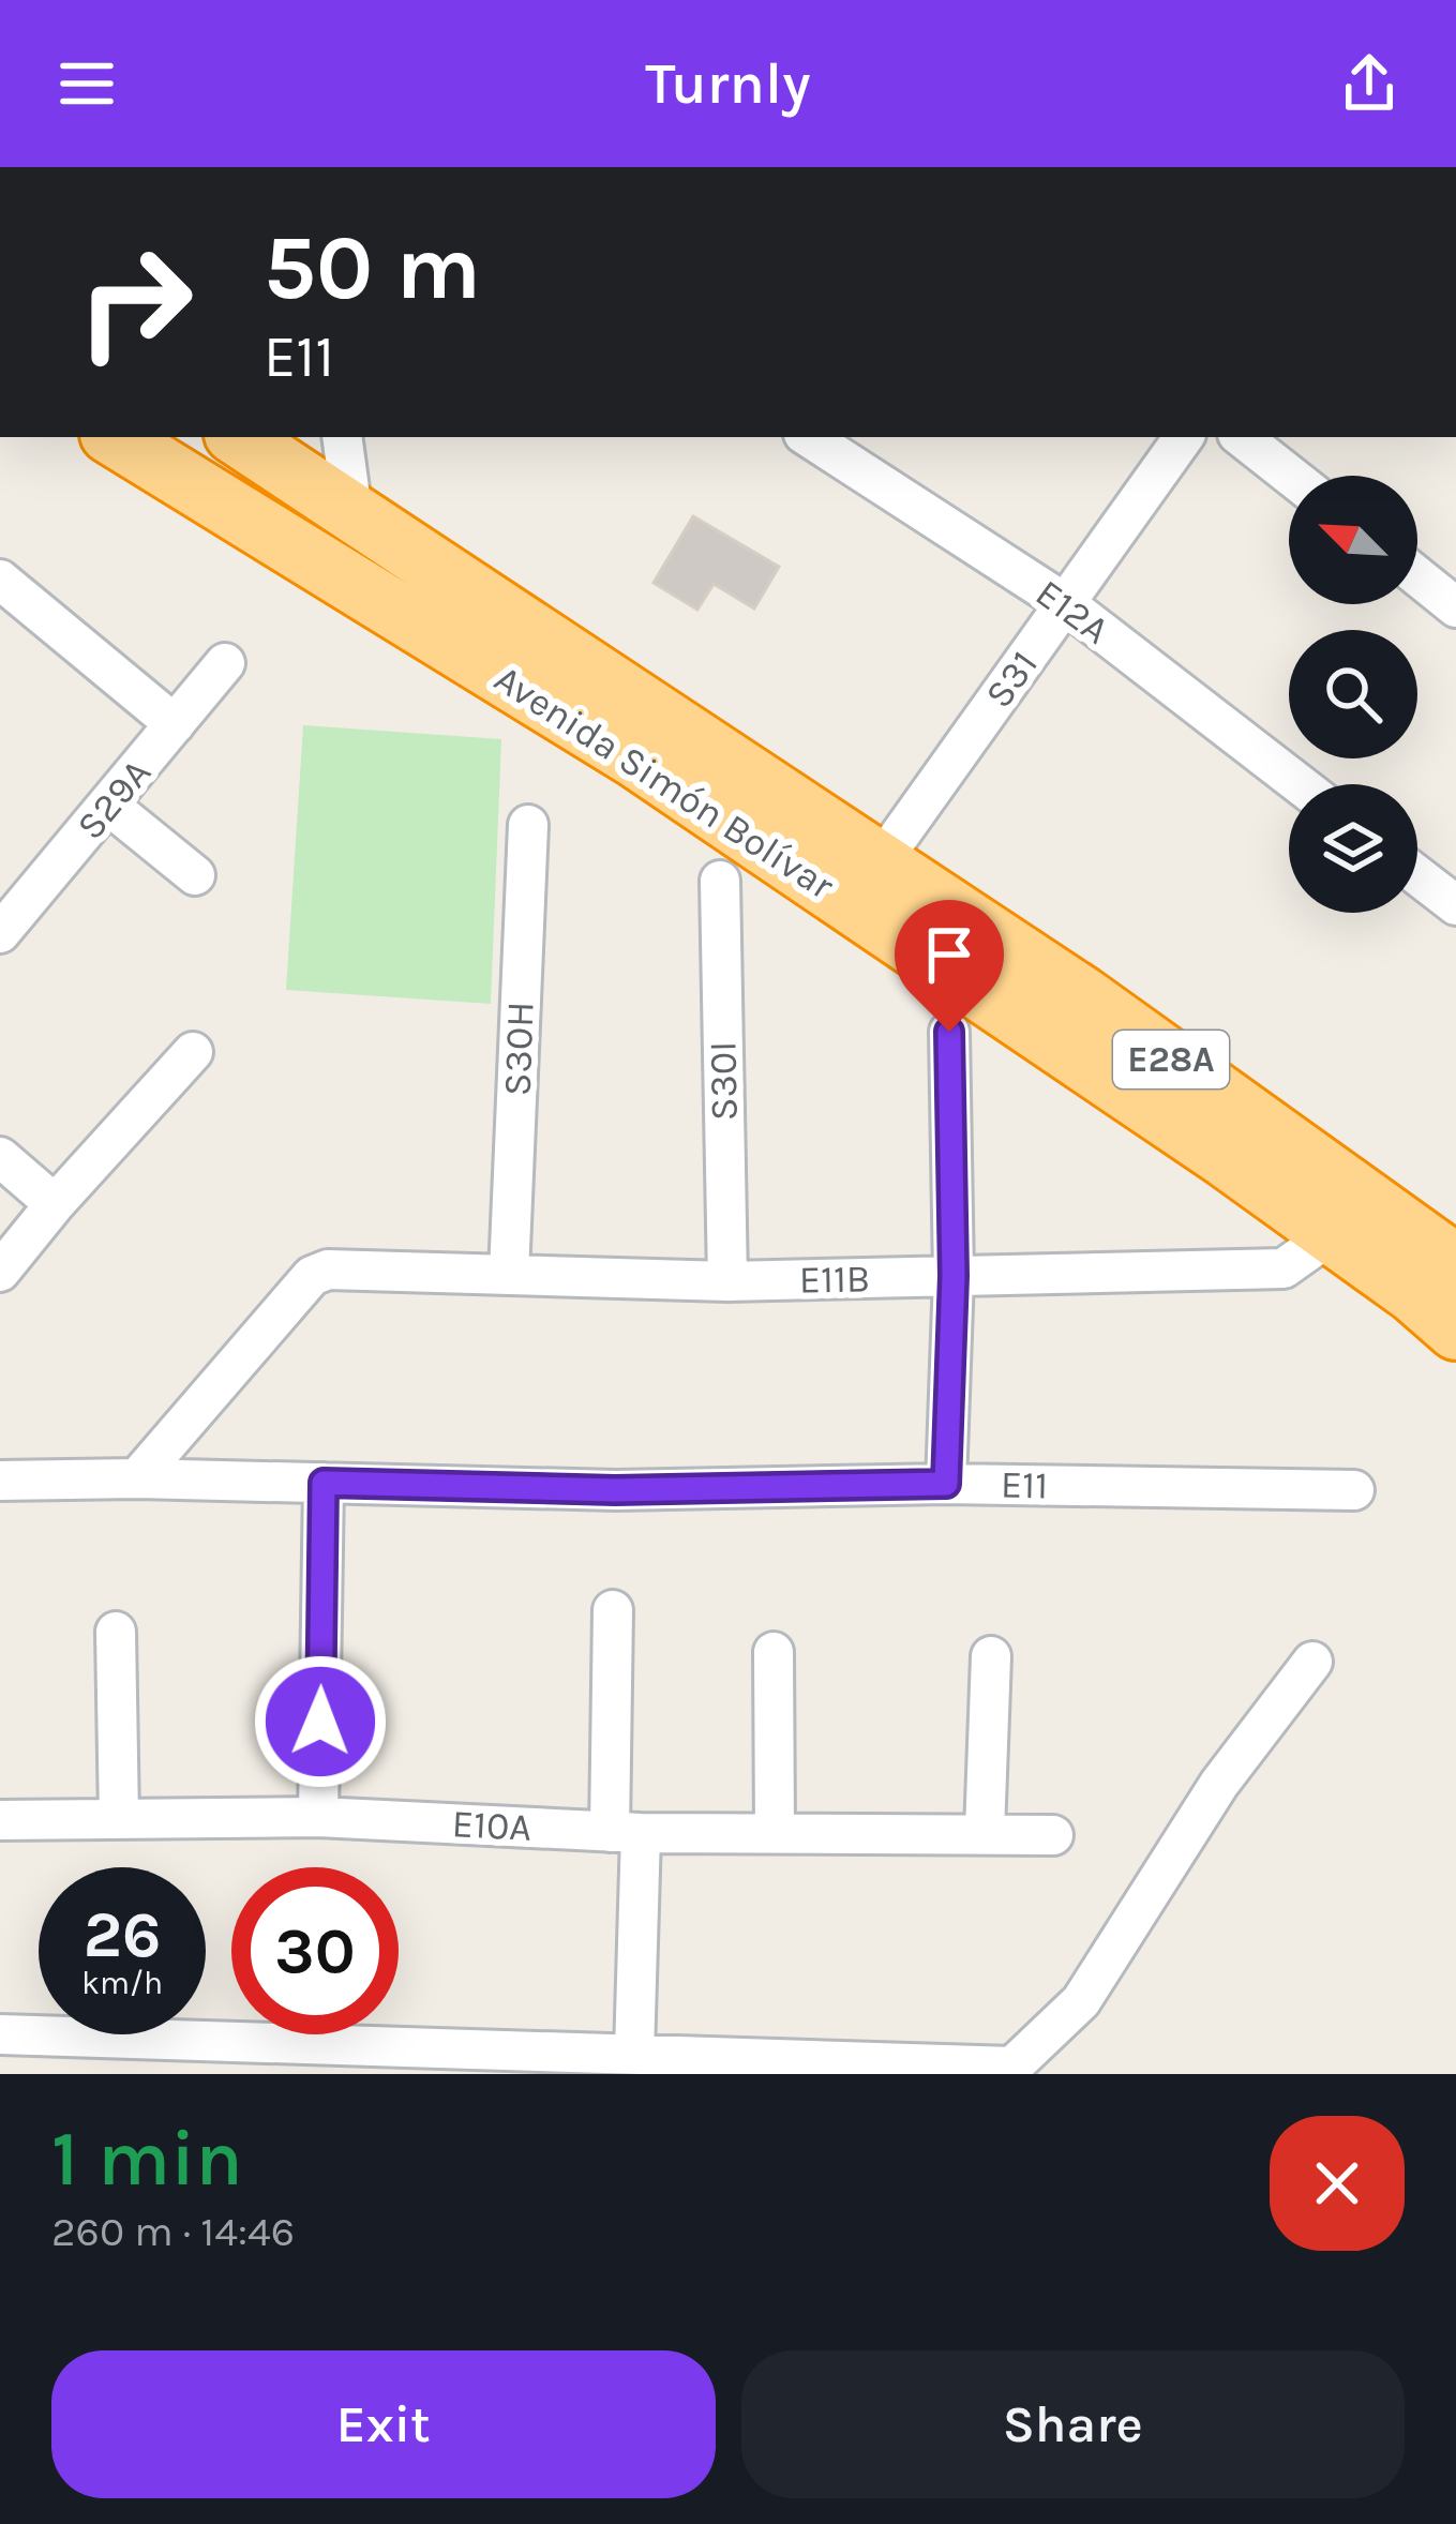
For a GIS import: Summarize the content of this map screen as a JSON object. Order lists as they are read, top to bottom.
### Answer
{
  "streets": {
    "highway": ["Avenida Simón Bolívar", "E28A"],
    "street": [
      "E12A",
      "S31",
      "S29A",
      "S30H",
      "S30I",
      "E11B",
      "E11",
      "E10A"
    ]
  },
  "crossings": [
    ["E12A", "S31"],
    ["S31", "Avenida Simón Bolívar"],
    ["Avenida Simón Bolívar", "E11B"],
    ["S30H", "E11B"],
    ["S30I", "E11B"],
    ["E11B", "E11"]
  ],
  "north": "top left",
  "page": {
    "header": "Turnly",
    "turn": ["50 m", "E11"],
    "speed": "26 km/h",
    "limit": "30",
    "heading": ["1 min", "260 m · 14:46"],
    "buttons": ["Exit", "Share"]
  }
}
